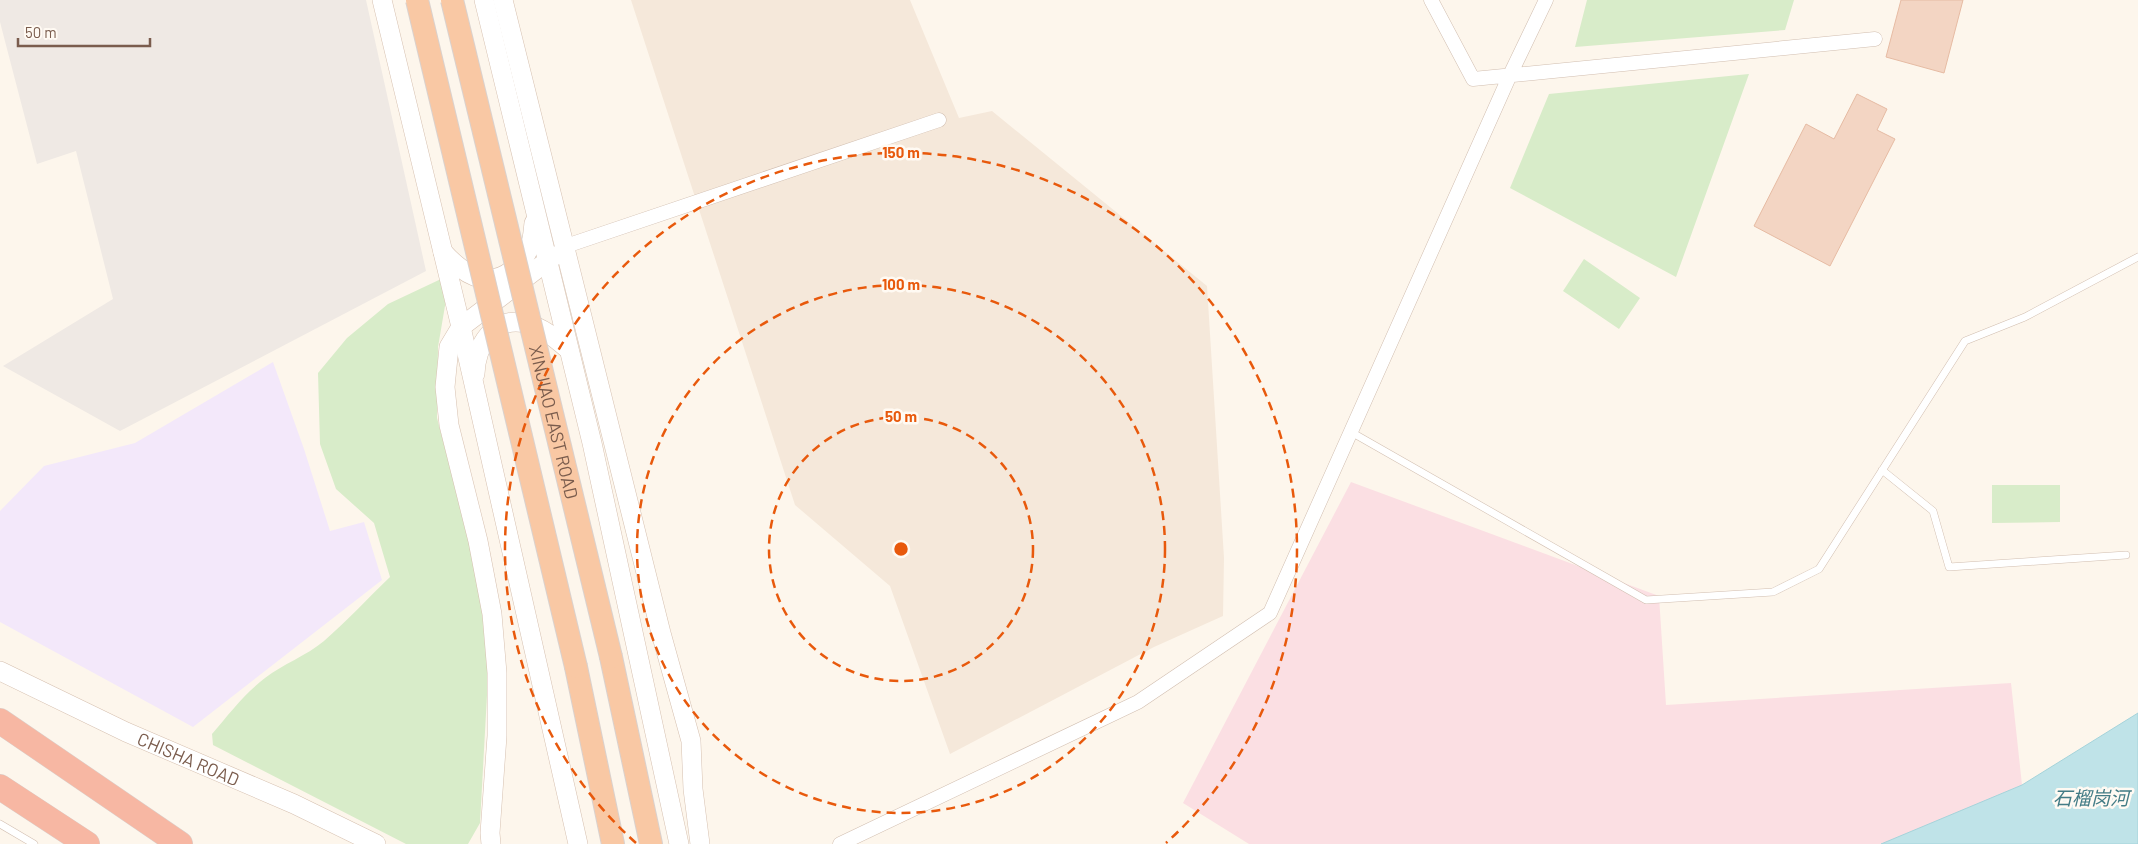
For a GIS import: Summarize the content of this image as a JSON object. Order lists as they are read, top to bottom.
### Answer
{
  "streets": {
    "highway": ["XINJIAO EAST ROAD"],
    "main road": ["CHISHA ROAD"]
  },
  "water": ["石榴岗河"],
  "scale_bar": "50 m",
  "rings": ["150 m", "100 m", "50 m"]
}
